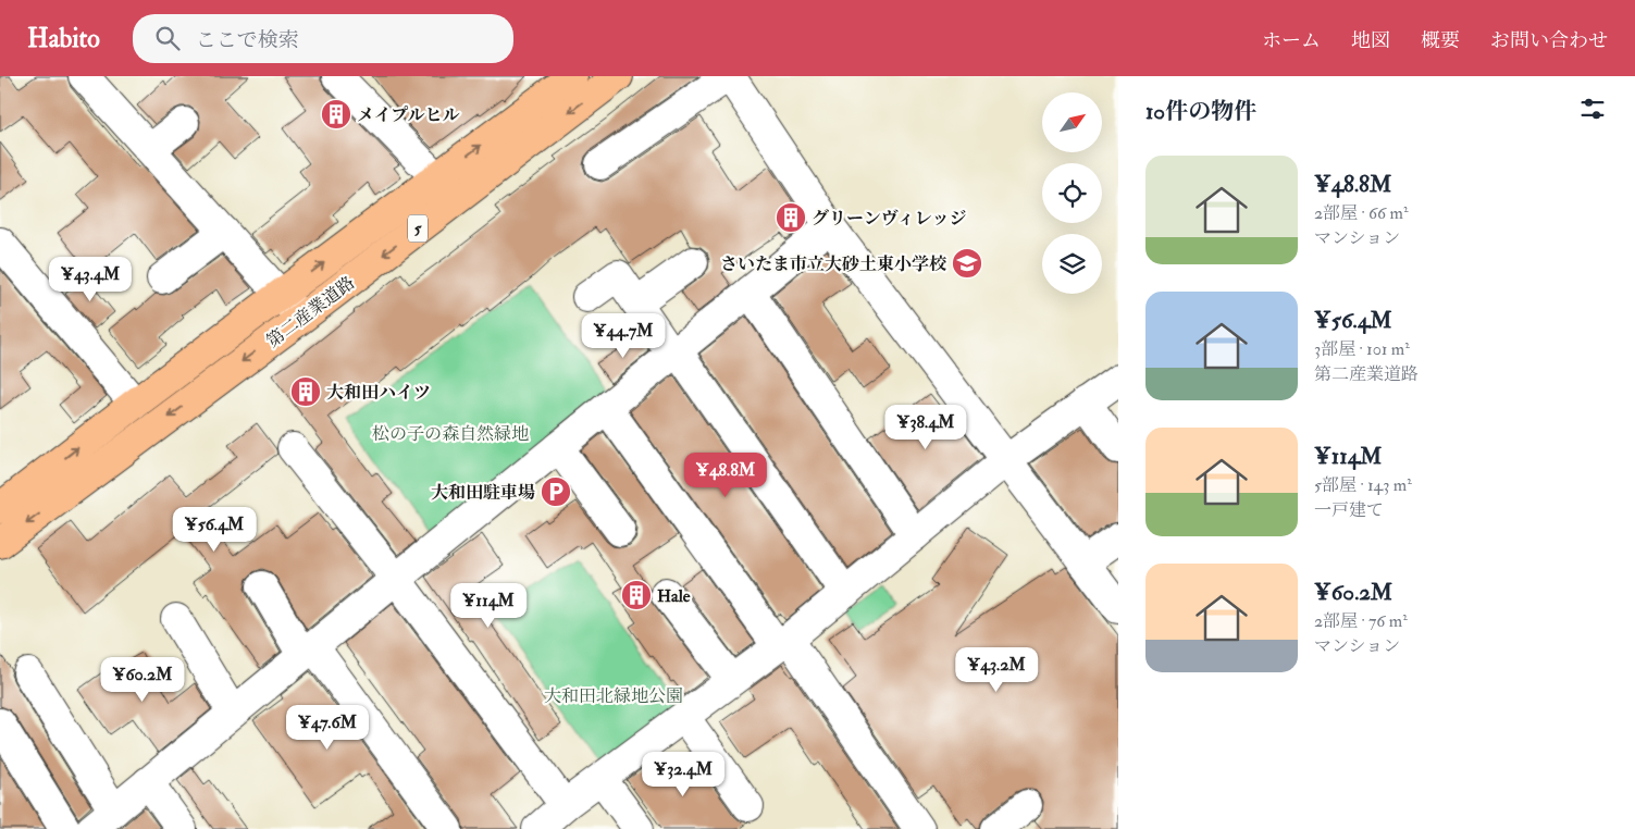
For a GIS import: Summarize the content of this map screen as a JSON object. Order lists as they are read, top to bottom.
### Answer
{
  "streets": {
    "main road": ["5", "第二産業道路"]
  },
  "parks": ["松の子の森自然緑地", "大和田北緑地公園"],
  "places": {
    "building": [
      "メイプルヒル",
      "グリーンヴィレッジ",
      "大和田ハイツ",
      "Hale"
    ],
    "school or university": ["さいたま市立大砂土東小学校"],
    "parking": ["大和田駐車場"]
  },
  "north": "top right",
  "page": {
    "header": "Habito",
    "search": "ここで検索",
    "nav": [
      "ホーム",
      "地図",
      "概要",
      "お問い合わせ"
    ],
    "heading": "10件の物件",
    "list": [
      {
        "name": "¥48.8M",
        "note": "2部屋 · 66 m² · マンション"
      },
      {
        "name": "¥56.4M",
        "note": "3部屋 · 101 m² · 第二産業道路"
      },
      {
        "name": "¥114M",
        "note": "5部屋 · 143 m² · 一戸建て"
      },
      {
        "name": "¥60.2M",
        "note": "2部屋 · 76 m² · マンション"
      }
    ],
    "price": [
      "¥43.4M",
      "¥44.7M",
      "¥38.4M",
      "¥48.8M",
      "¥56.4M",
      "¥114M",
      "¥43.2M",
      "¥60.2M",
      "¥47.6M",
      "¥32.4M"
    ]
  }
}
